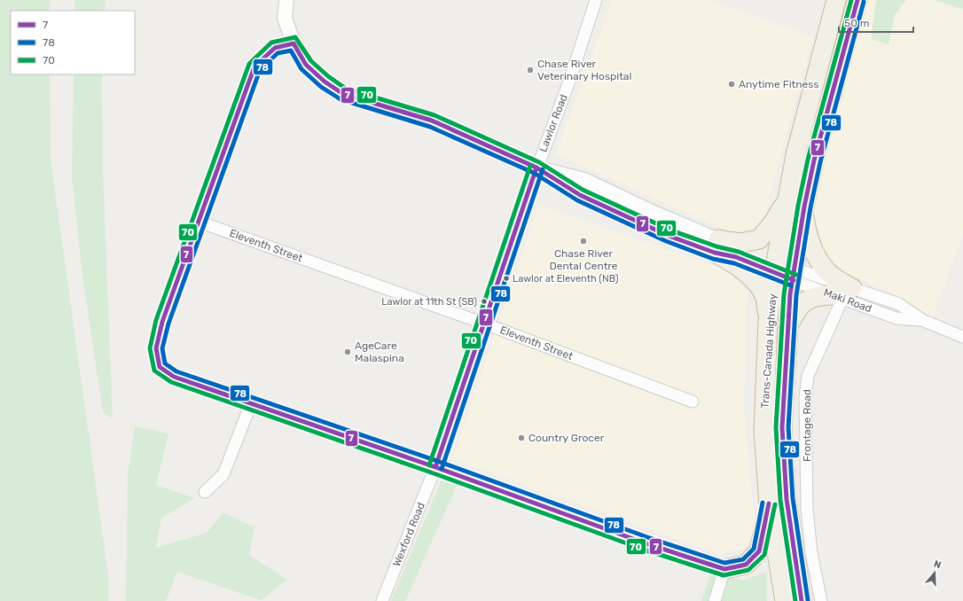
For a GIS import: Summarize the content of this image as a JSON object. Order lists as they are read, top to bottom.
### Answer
{
  "streets": {
    "highway": ["Trans-Canada Highway"],
    "street": [
      "Lawlor Road",
      "Eleventh Street",
      "Maki Road",
      "Frontage Road",
      "Wexford Road"
    ]
  },
  "crossings": [
    ["Lawlor Road", "Eleventh Street"],
    ["Lawlor Road", "Wexford Road"],
    ["Maki Road", "Trans-Canada Highway"],
    ["Maki Road", "Frontage Road"]
  ],
  "places": [
    "Chase River Veterinary Hospital",
    "Anytime Fitness",
    "Chase River Dental Centre",
    "Lawlor at Eleventh (NB)",
    "Lawlor at 11th St (SB)",
    "AgeCare Malaspina",
    "Country Grocer"
  ],
  "lines": ["transit line 7", "transit line 70", "transit line 78"],
  "legend": ["7", "78", "70"],
  "scale_bar": "50 m",
  "north": "top"
}
